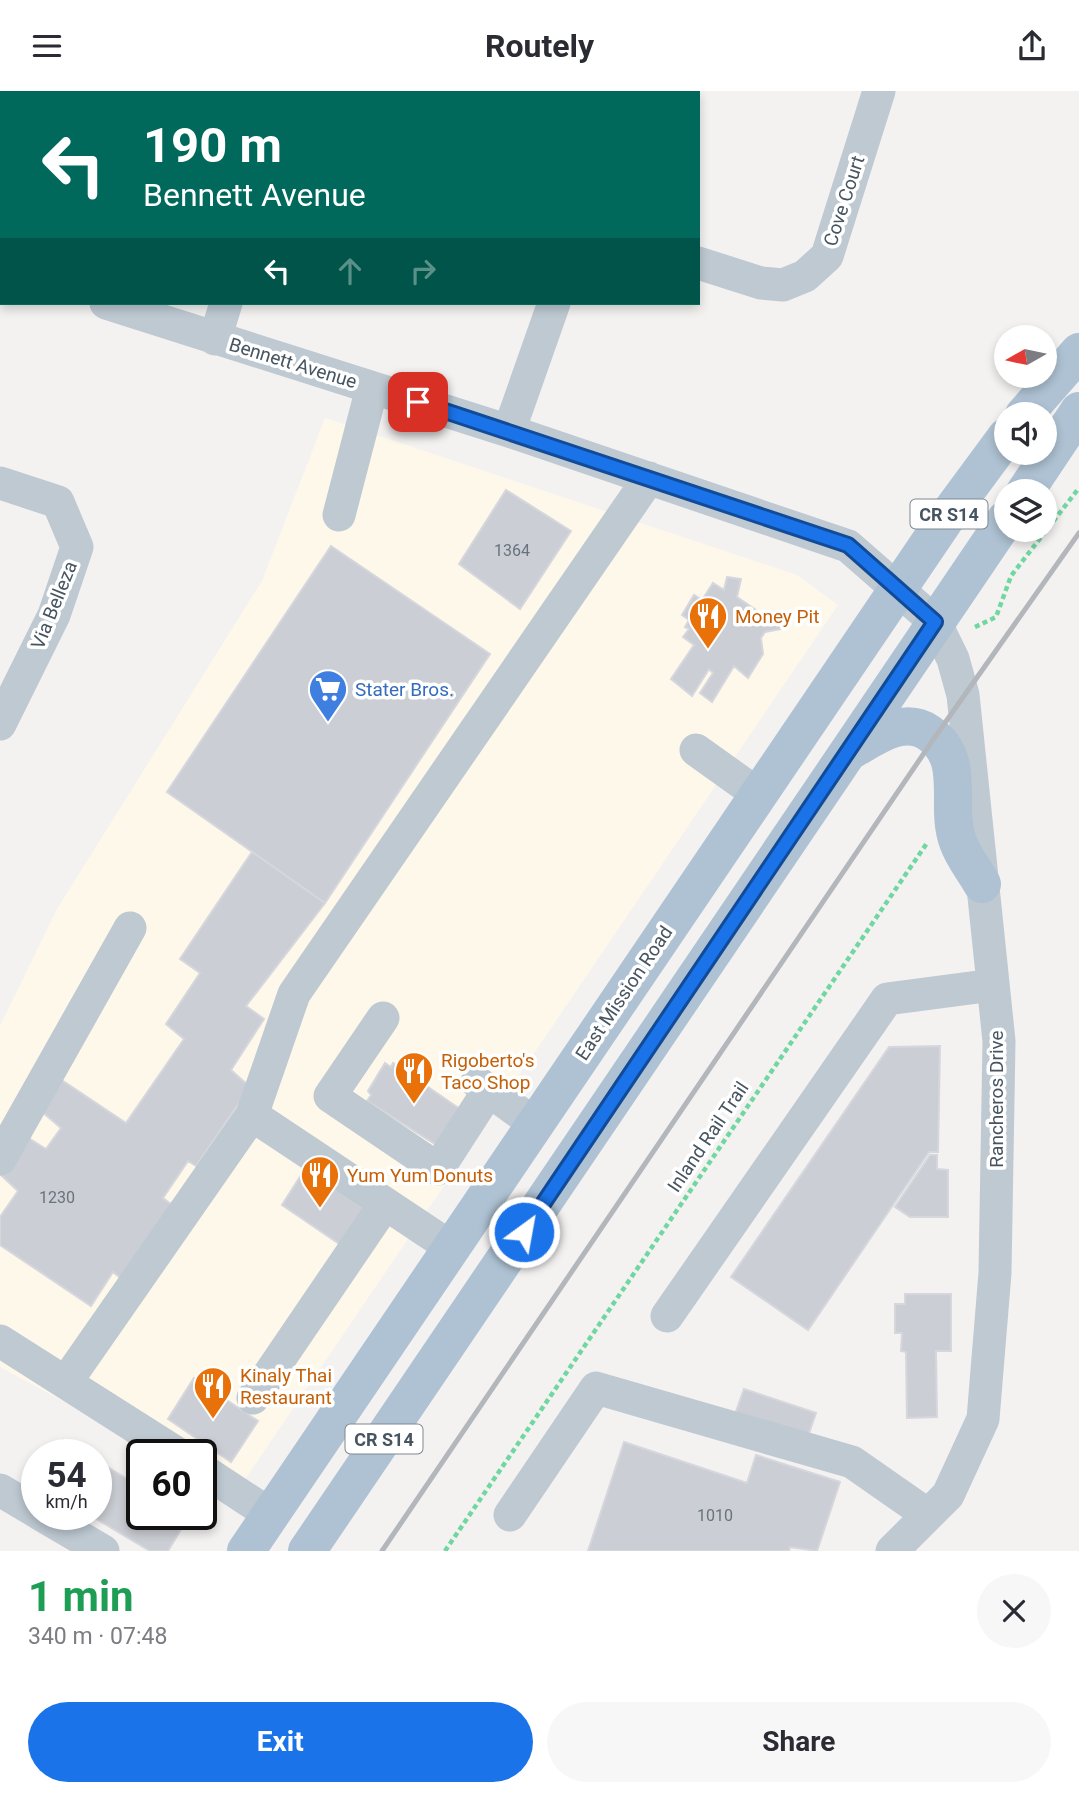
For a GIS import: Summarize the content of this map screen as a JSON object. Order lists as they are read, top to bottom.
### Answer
{
  "streets": {
    "main road": ["CR S14", "East Mission Road"],
    "street": [
      "Cove Court",
      "Bennett Avenue",
      "Via Belleza",
      "Rancheros Drive"
    ],
    "path": ["Inland Rail Trail"]
  },
  "crossings": [
    ["Bennett Avenue", "CR S14"],
    ["Bennett Avenue", "East Mission Road"],
    ["Bennett Avenue", "Rancheros Drive"],
    ["CR S14", "Rancheros Drive"]
  ],
  "places": {
    "restaurant": [
      "Money Pit",
      "Rigoberto's Taco Shop",
      "Yum Yum Donuts",
      "Kinaly Thai Restaurant"
    ],
    "supermarket": ["Stater Bros."]
  },
  "house_numbers": ["1364", "1230", "1010"],
  "north": "left",
  "page": {
    "header": "Routely",
    "turn": ["190 m", "Bennett Avenue"],
    "speed": "54 km/h",
    "limit": "60",
    "heading": ["1 min", "340 m · 07:48"],
    "buttons": ["Exit", "Share"]
  }
}
